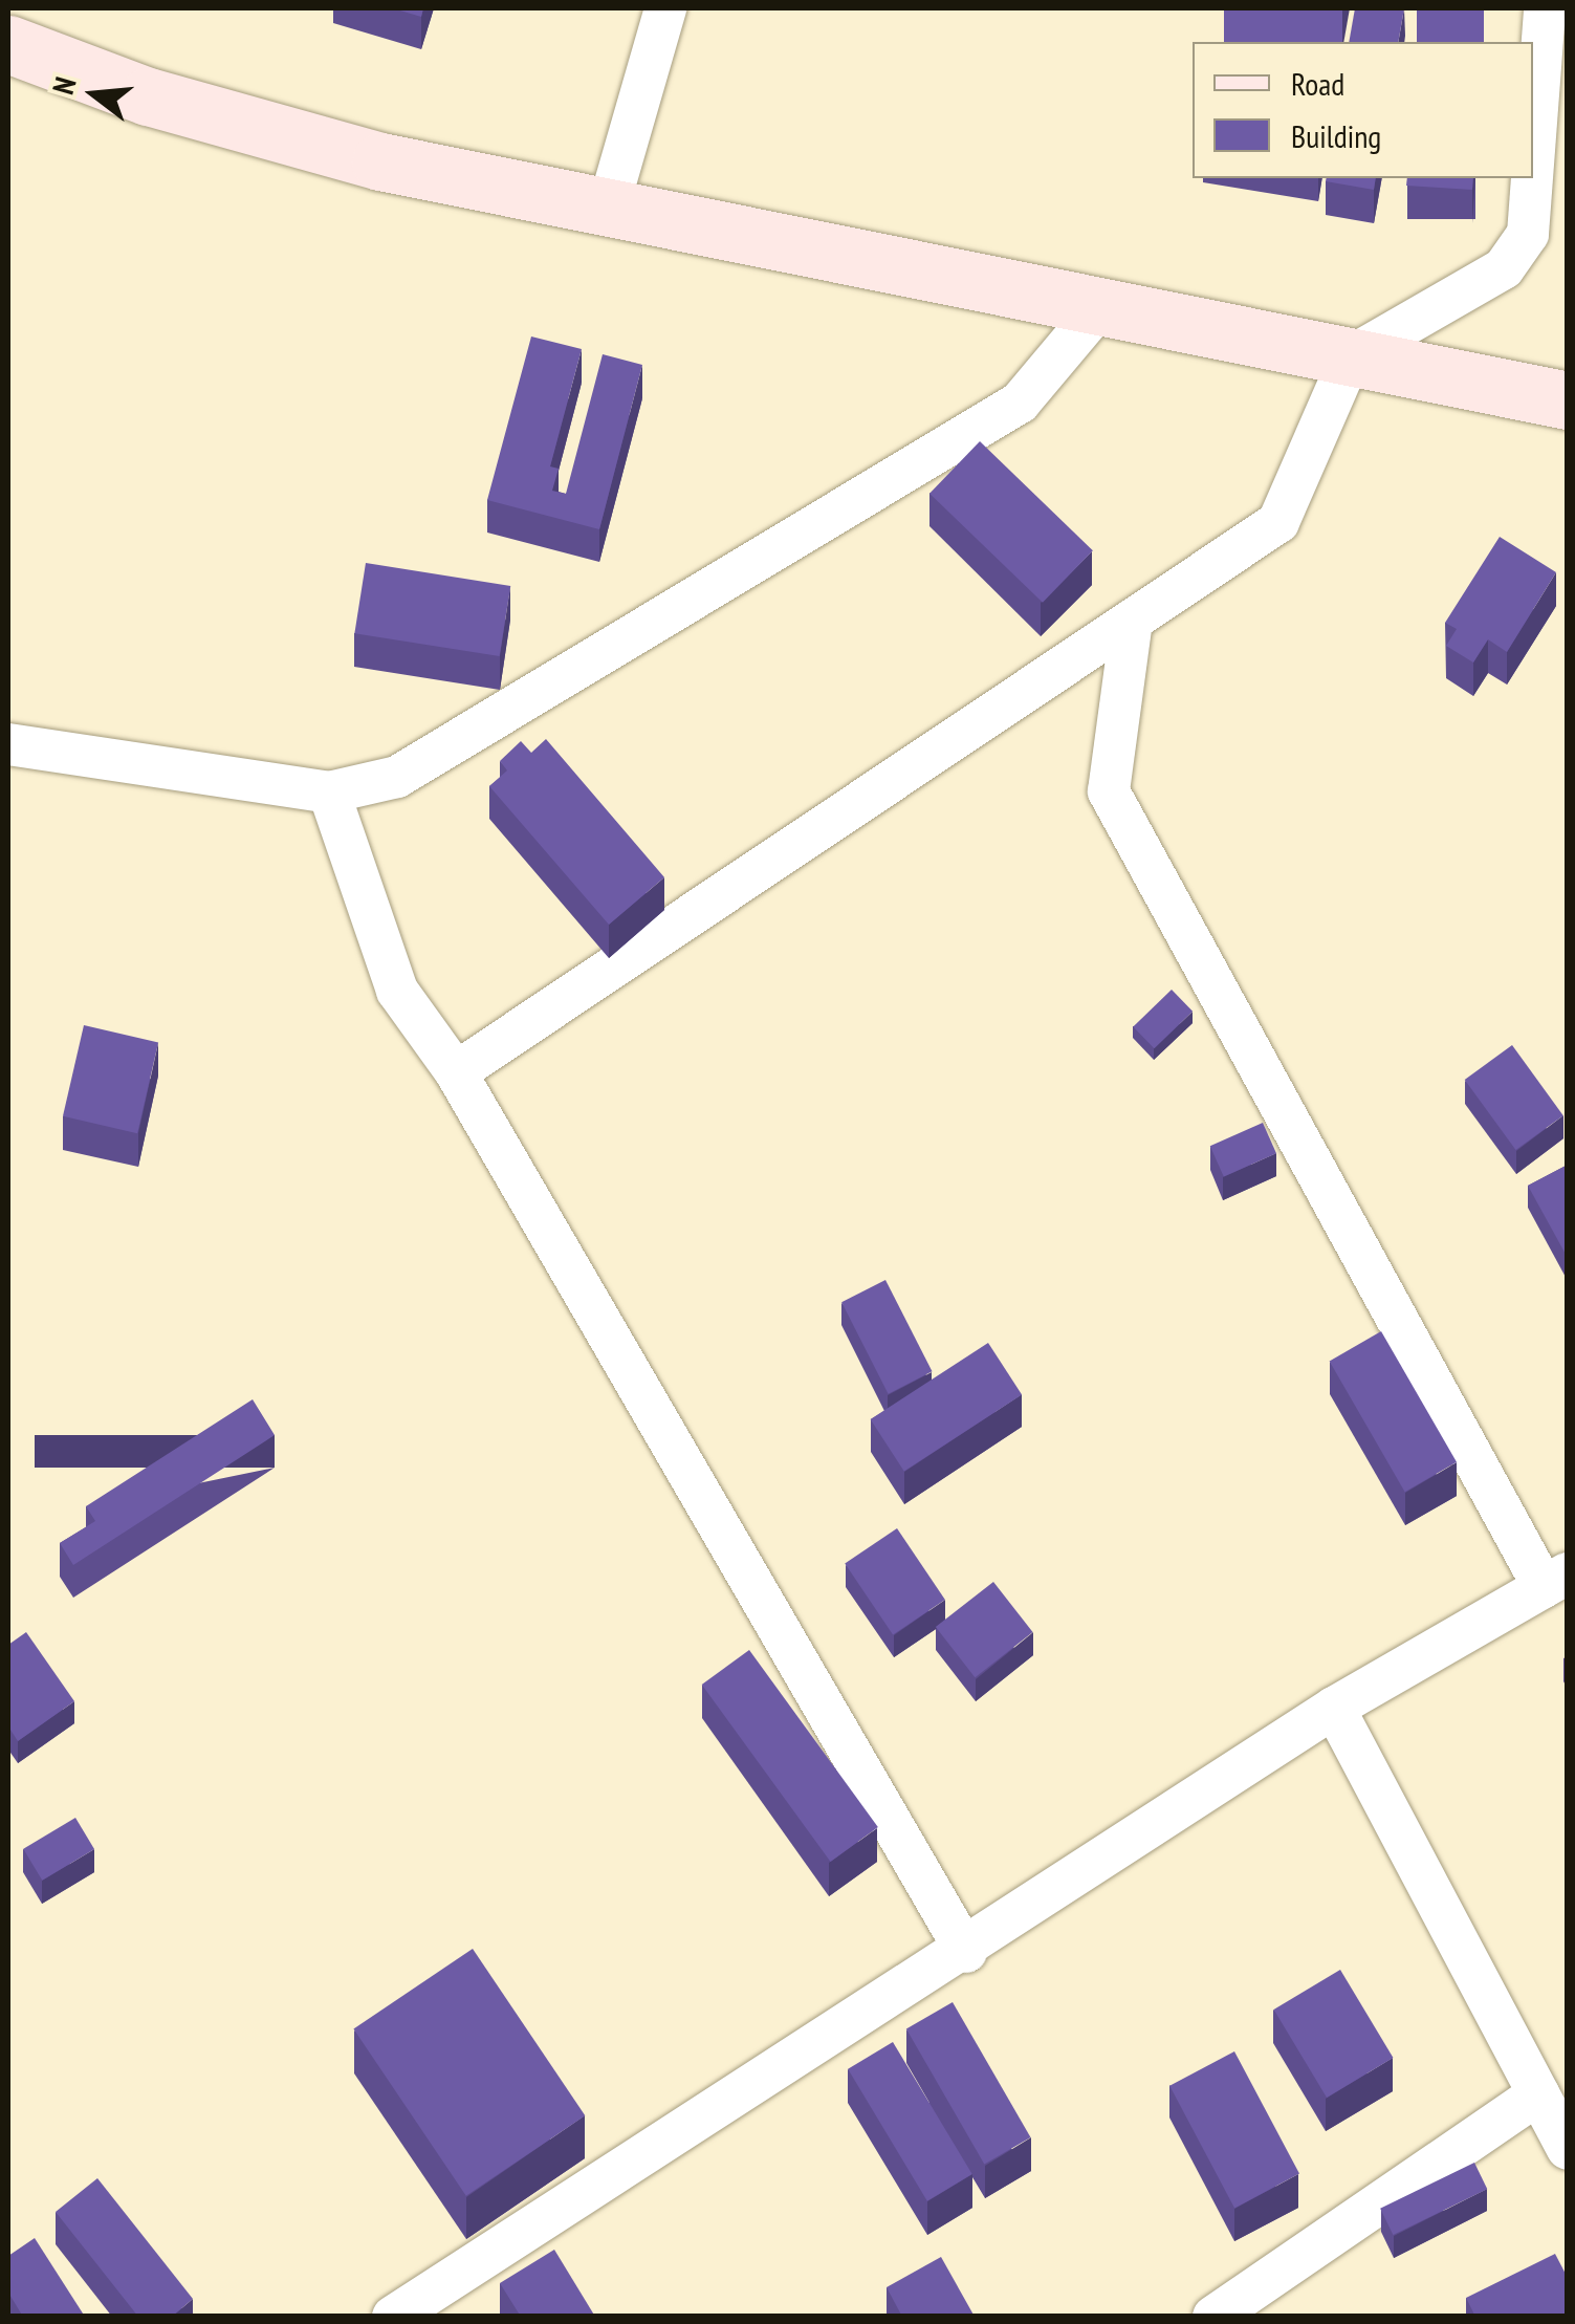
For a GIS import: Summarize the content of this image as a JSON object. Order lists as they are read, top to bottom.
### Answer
{
  "legend": ["Road", "Building"],
  "north": "left"
}
